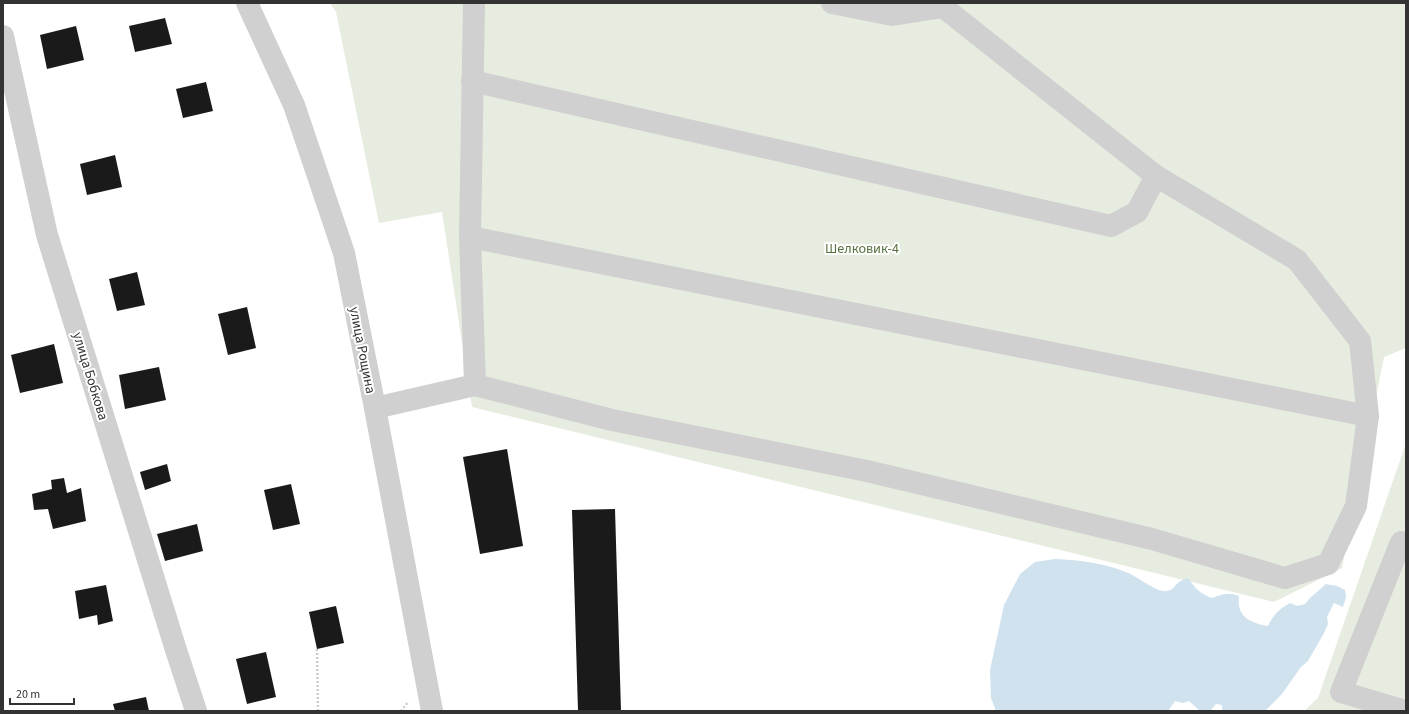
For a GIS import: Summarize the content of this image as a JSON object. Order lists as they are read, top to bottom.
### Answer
{
  "streets": {
    "street": ["улица Рощина", "улица Бобкова"]
  },
  "parks": ["Шелковик-4"],
  "scale_bar": "20 m"
}
